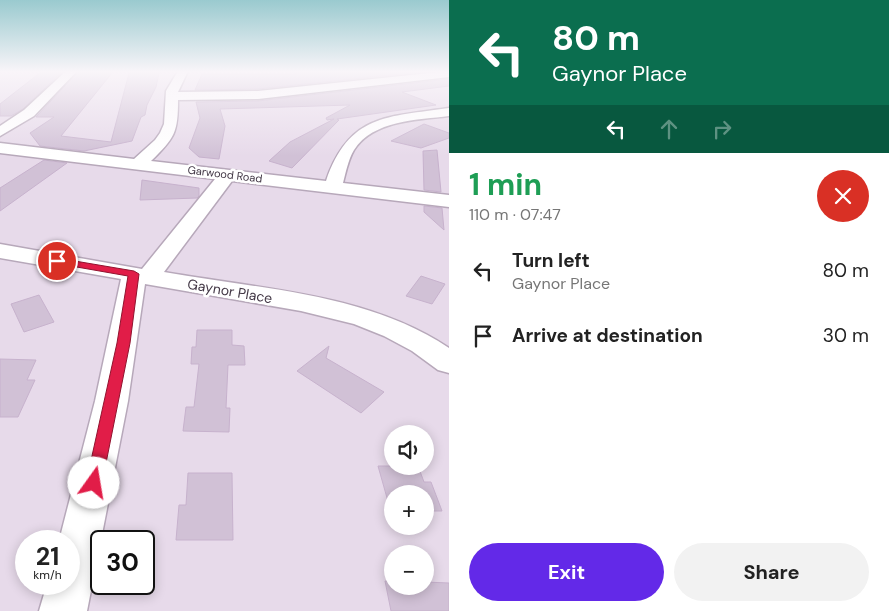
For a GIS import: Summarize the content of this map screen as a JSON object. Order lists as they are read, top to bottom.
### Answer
{
  "streets": {
    "street": ["Garwood Road", "Gaynor Place"]
  },
  "page": {
    "turn": ["80 m", "Gaynor Place"],
    "heading": ["1 min", "110 m · 07:47"],
    "list": [
      {
        "name": "Turn left",
        "note": "Gaynor Place",
        "value": "80 m"
      },
      {
        "name": "Arrive at destination",
        "value": "30 m"
      }
    ],
    "map_buttons": ["+", "−"],
    "speed": "21 km/h",
    "limit": "30",
    "buttons": ["Exit", "Share"]
  }
}
